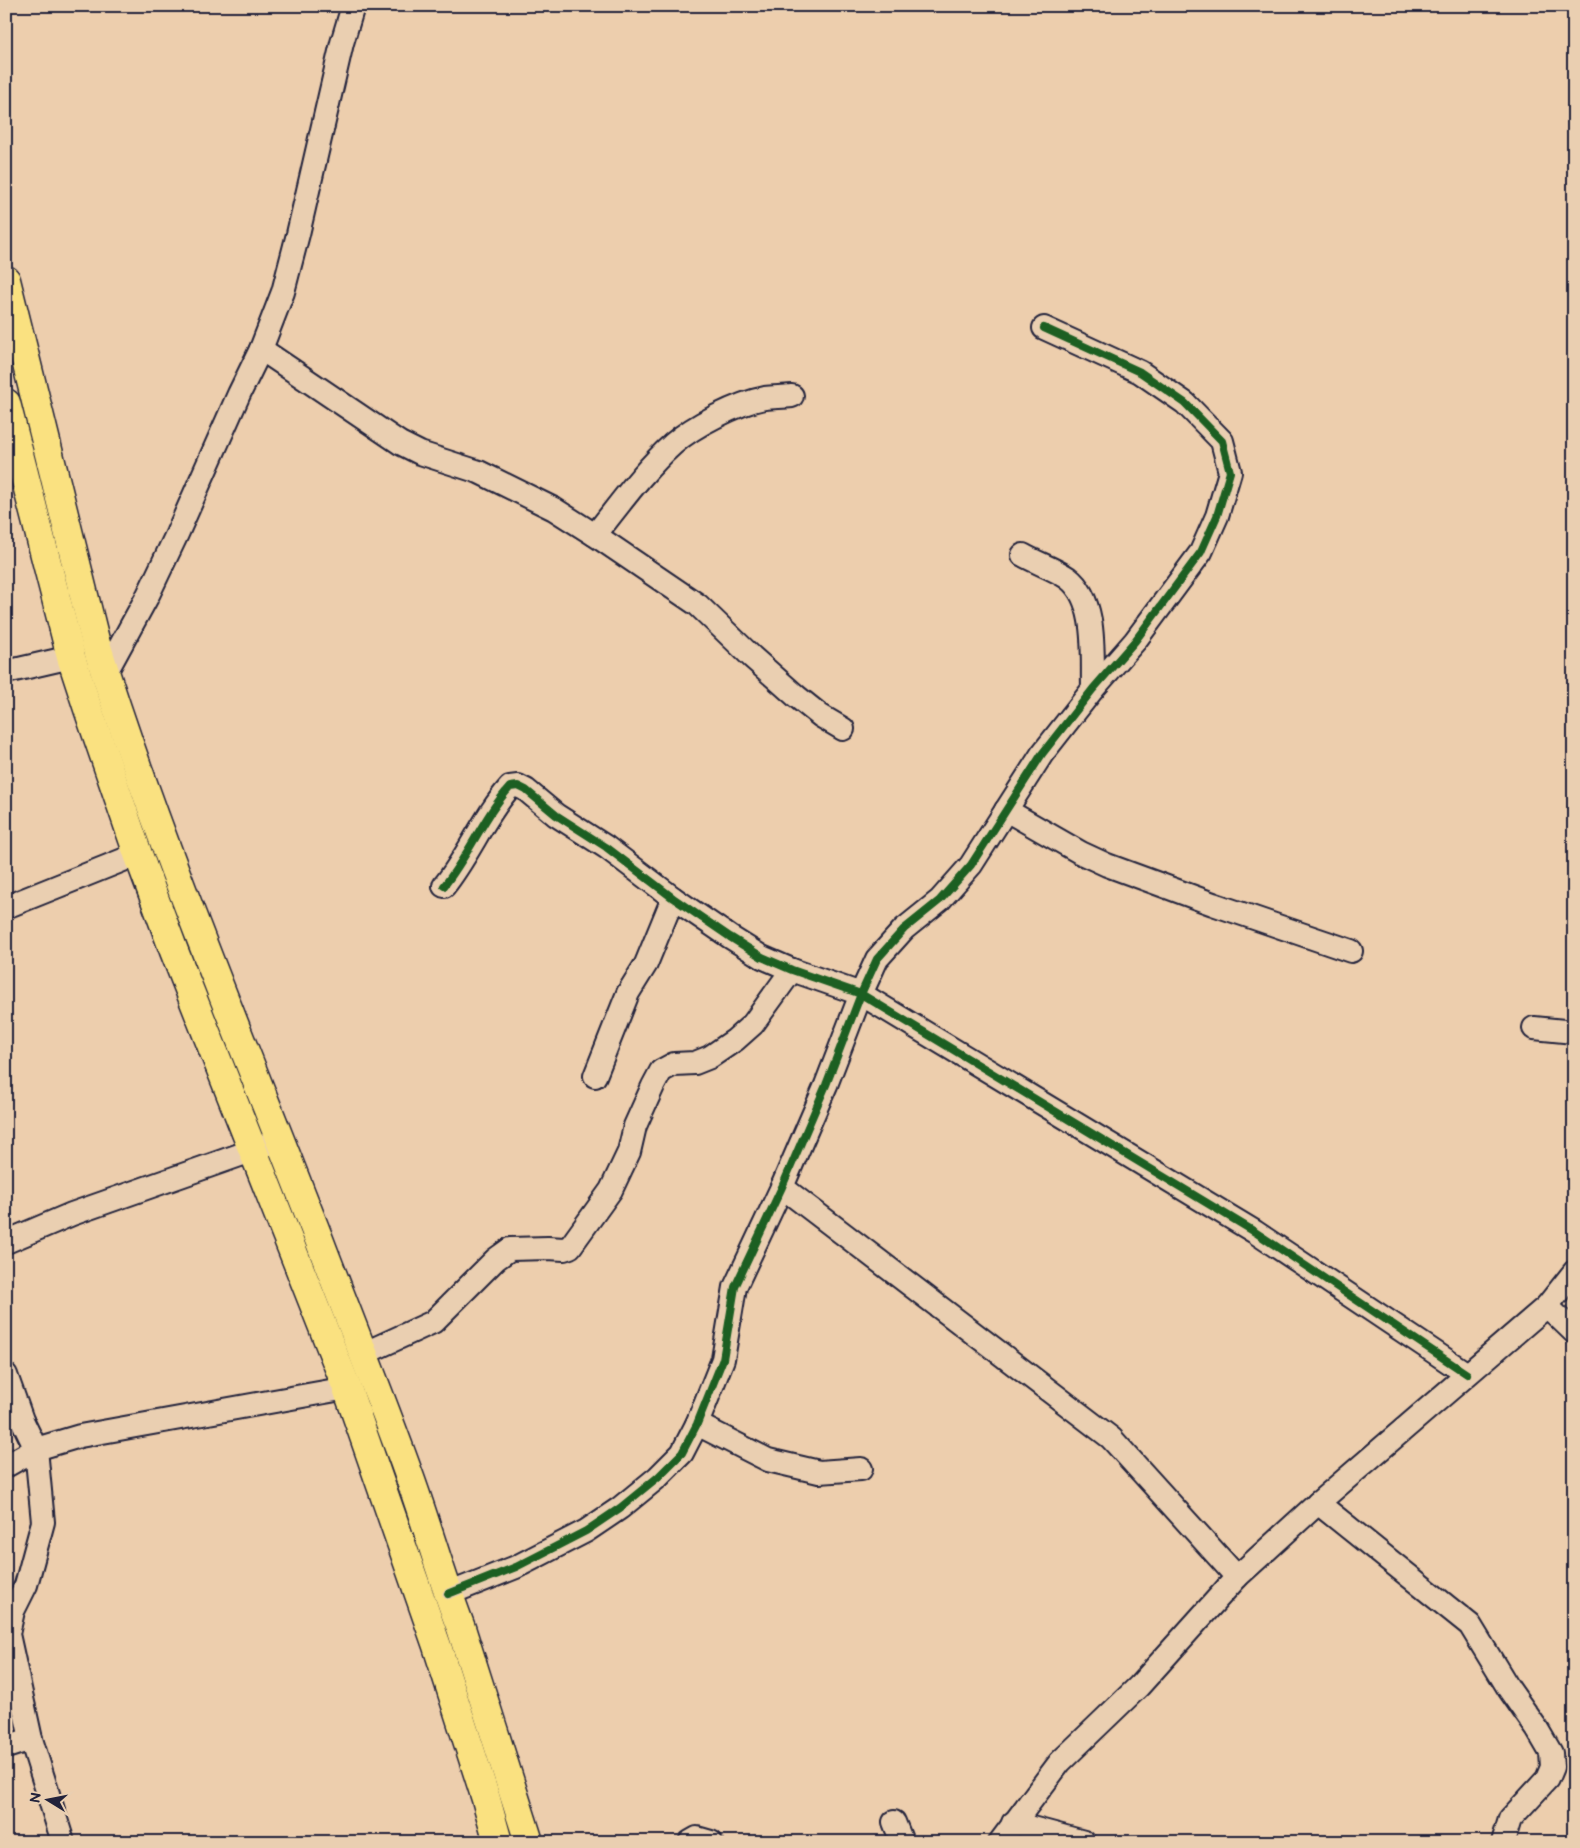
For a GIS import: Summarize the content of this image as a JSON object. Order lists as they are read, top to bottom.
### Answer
{
  "north": "left"
}
